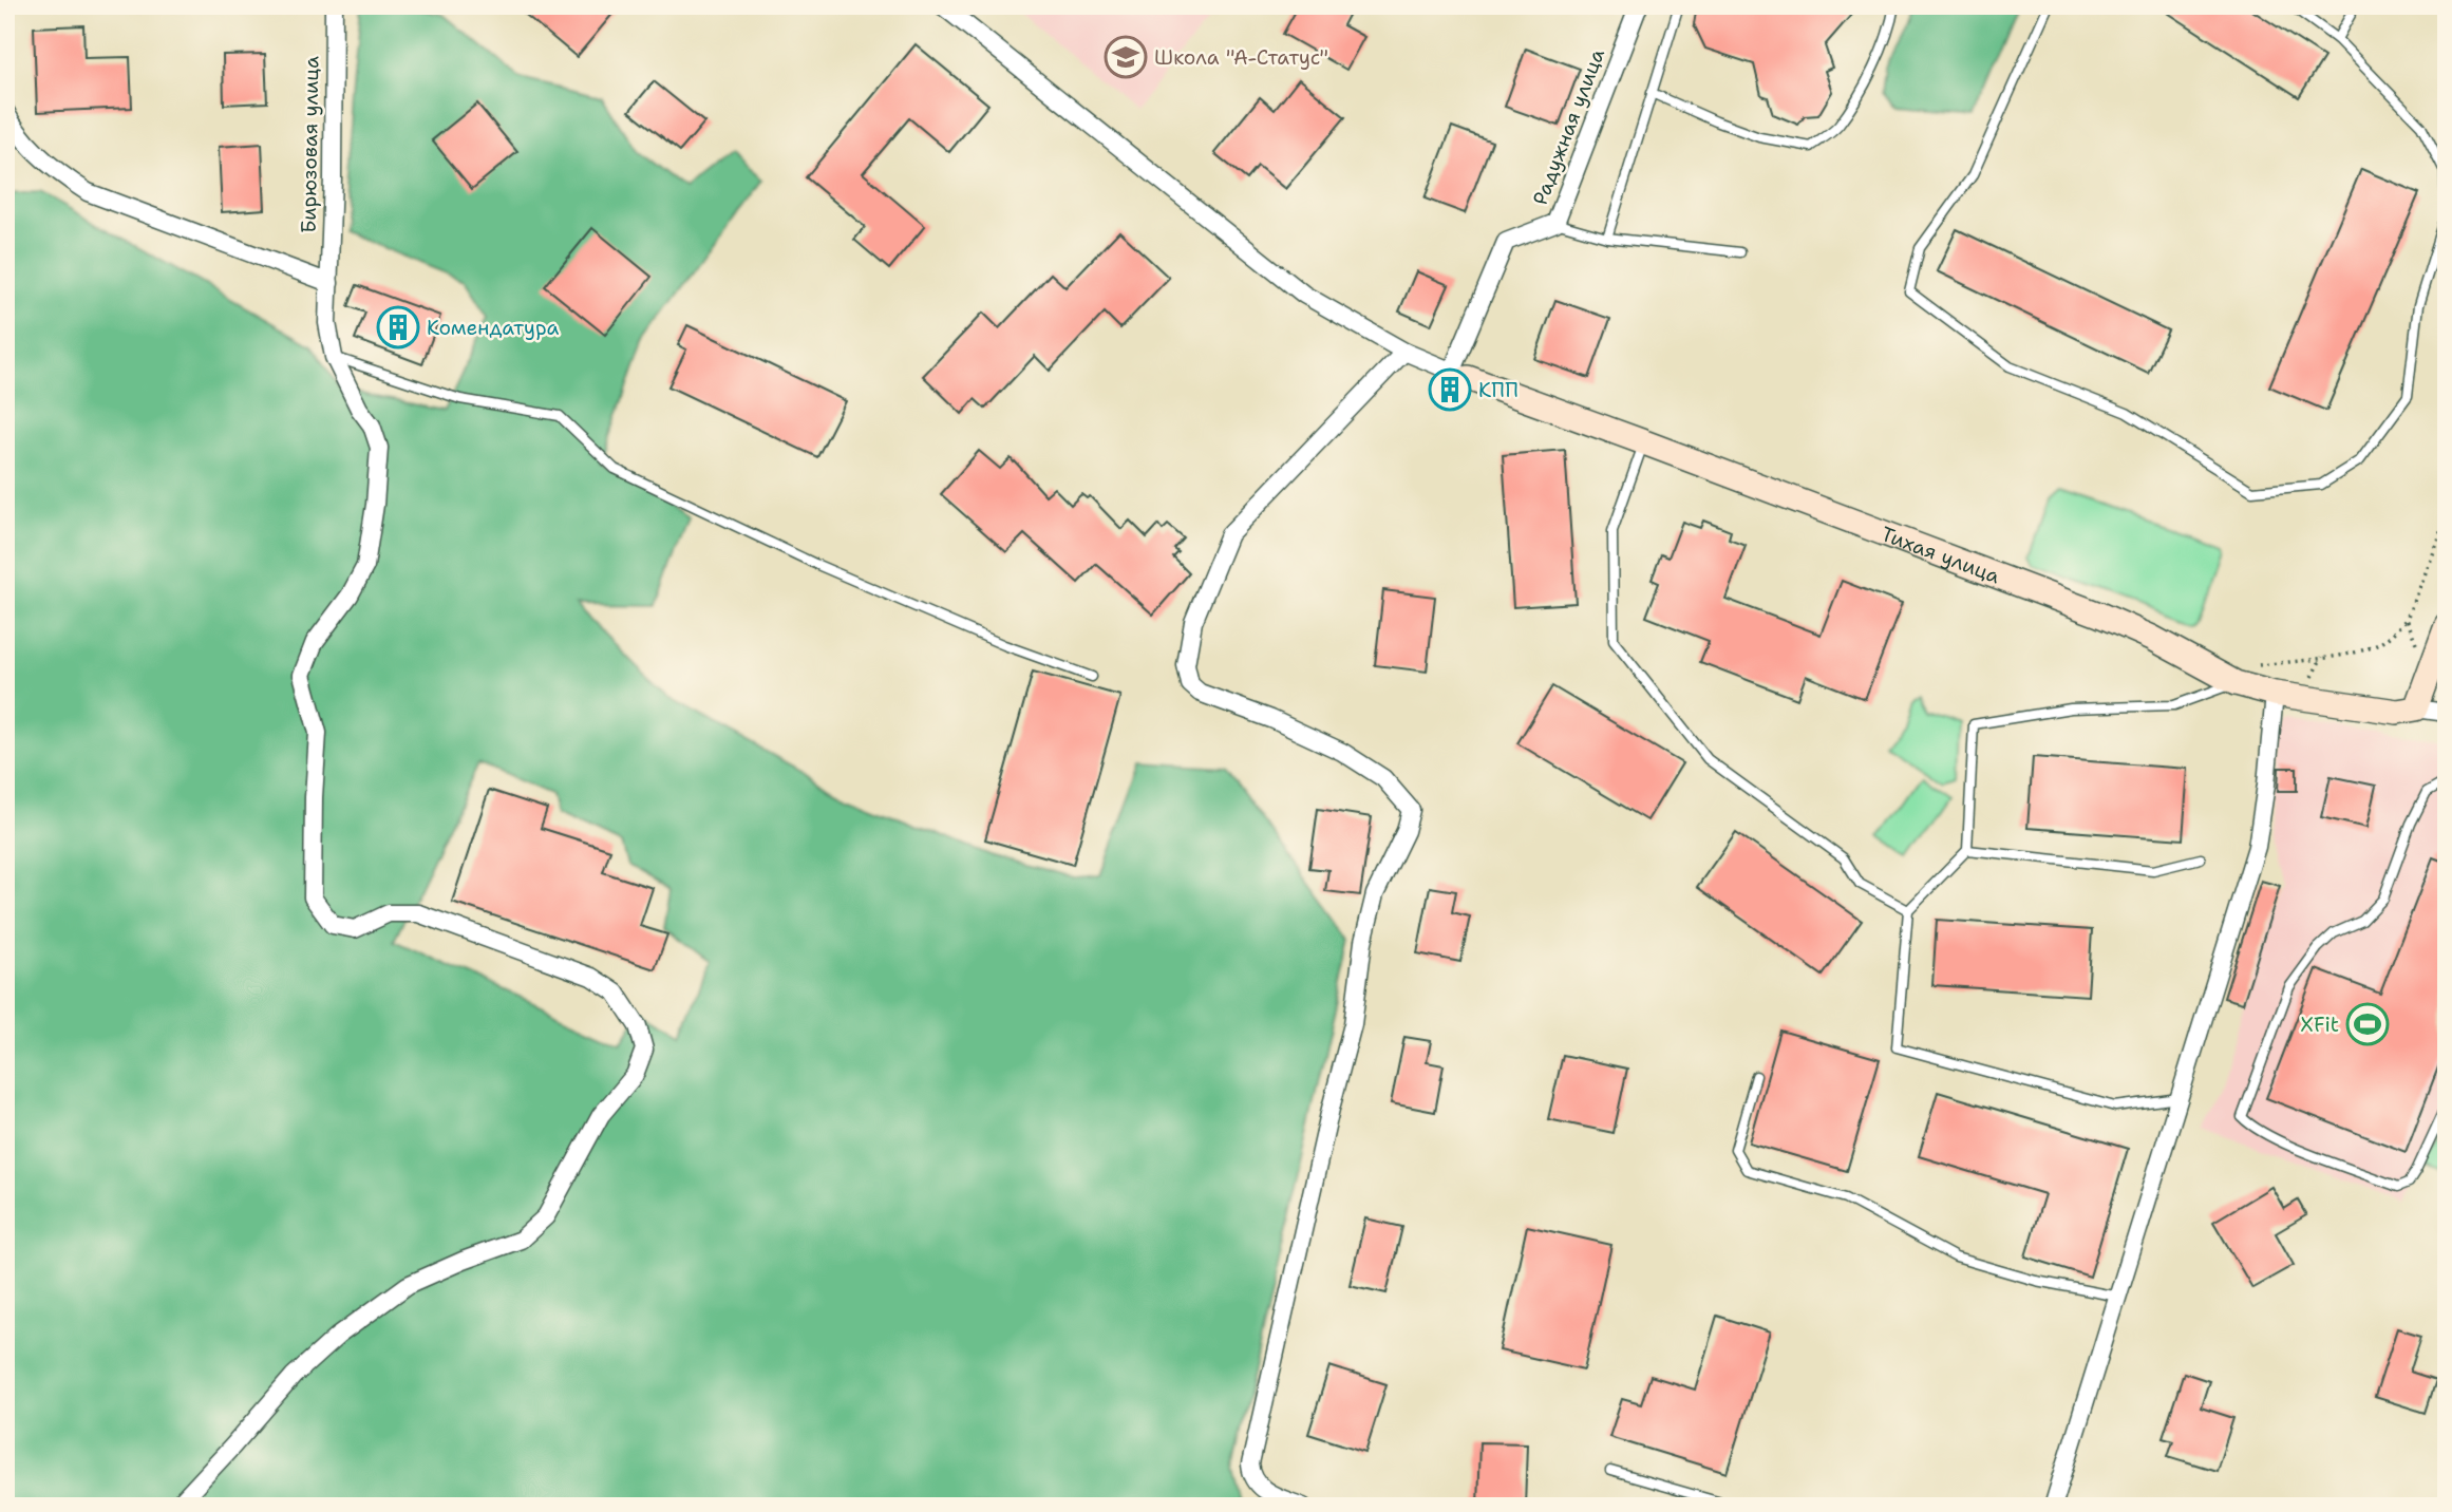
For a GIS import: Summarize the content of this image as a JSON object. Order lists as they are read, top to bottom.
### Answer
{
  "streets": {
    "street": ["Радужная улица", "Бирюзовая улица", "Тихая улица"]
  },
  "places": {
    "school or university": ["Школа \"А-Статус\""],
    "building": ["Комендатура", "КПП"],
    "sports": ["XFit"]
  }
}
